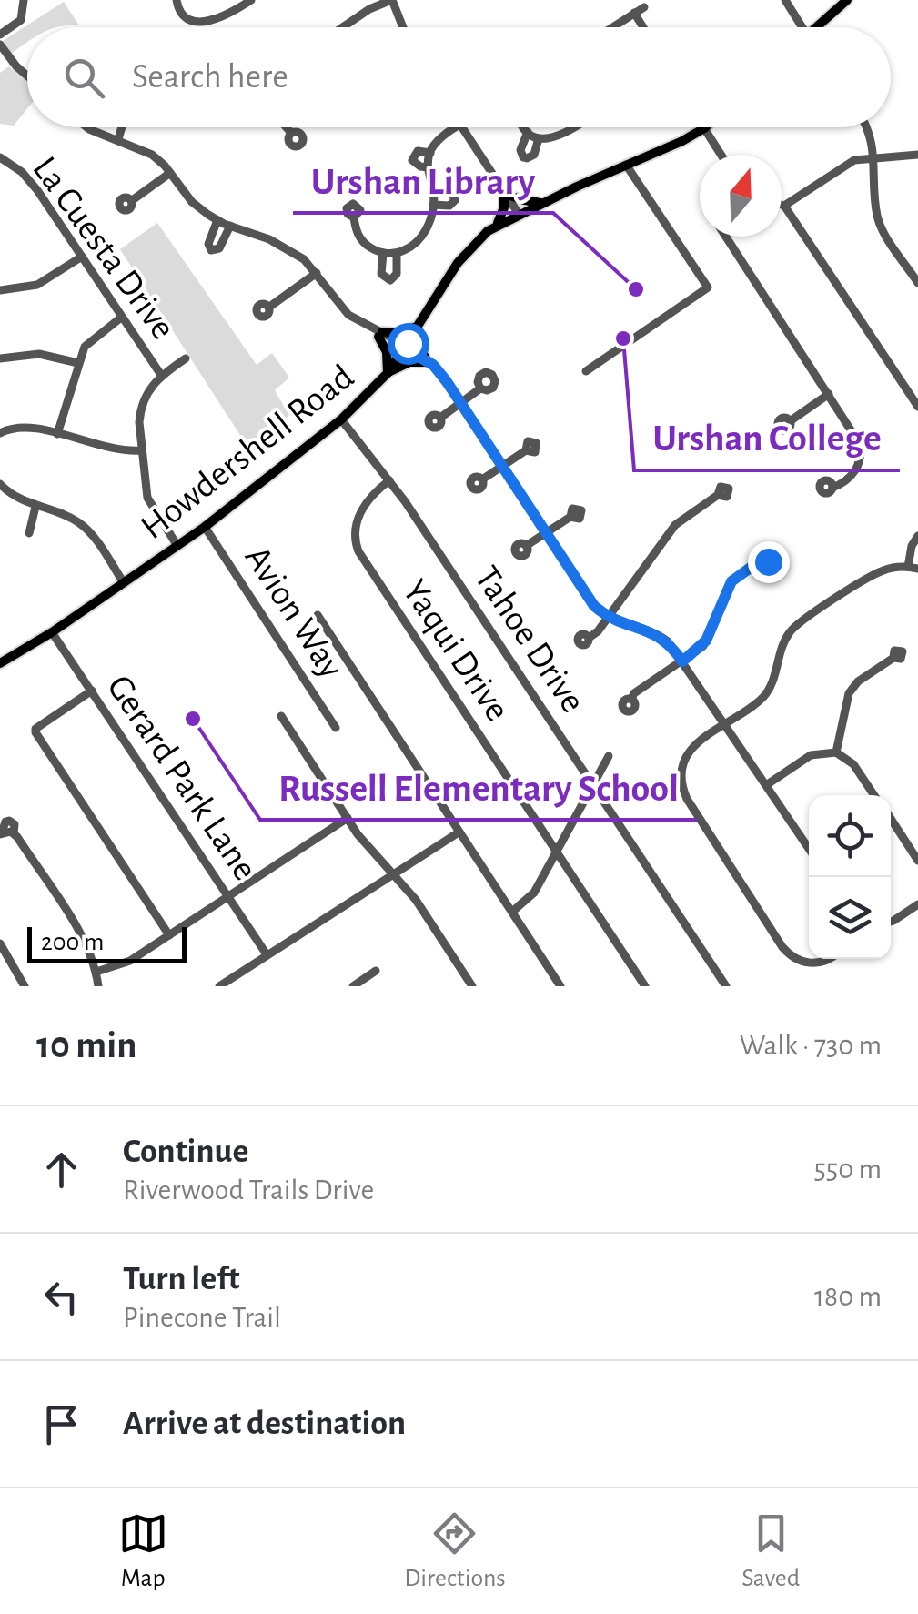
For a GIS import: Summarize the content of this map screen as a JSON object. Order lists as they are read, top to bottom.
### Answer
{
  "streets": {
    "main road": ["Howdershell Road"],
    "street": [
      "La Cuesta Drive",
      "Avion Way",
      "Tahoe Drive",
      "Yaqui Drive",
      "Gerard Park Lane"
    ]
  },
  "crossings": [
    ["Howdershell Road", "Avion Way"],
    ["Howdershell Road", "Tahoe Drive"],
    ["Howdershell Road", "Gerard Park Lane"],
    ["Tahoe Drive", "Yaqui Drive"]
  ],
  "places": ["Urshan Library", "Urshan College", "Russell Elementary School"],
  "scale_bar": "200 m",
  "north": "top",
  "page": {
    "search": "Search here",
    "scale": "200 m",
    "heading": ["10 min", "Walk · 730 m"],
    "list": [
      ["Continue", "Riverwood Trails Drive", "550 m"],
      ["Turn left", "Pinecone Trail", "180 m"],
      "Arrive at destination"
    ],
    "nav": ["Map", "Directions", "Saved"]
  }
}
